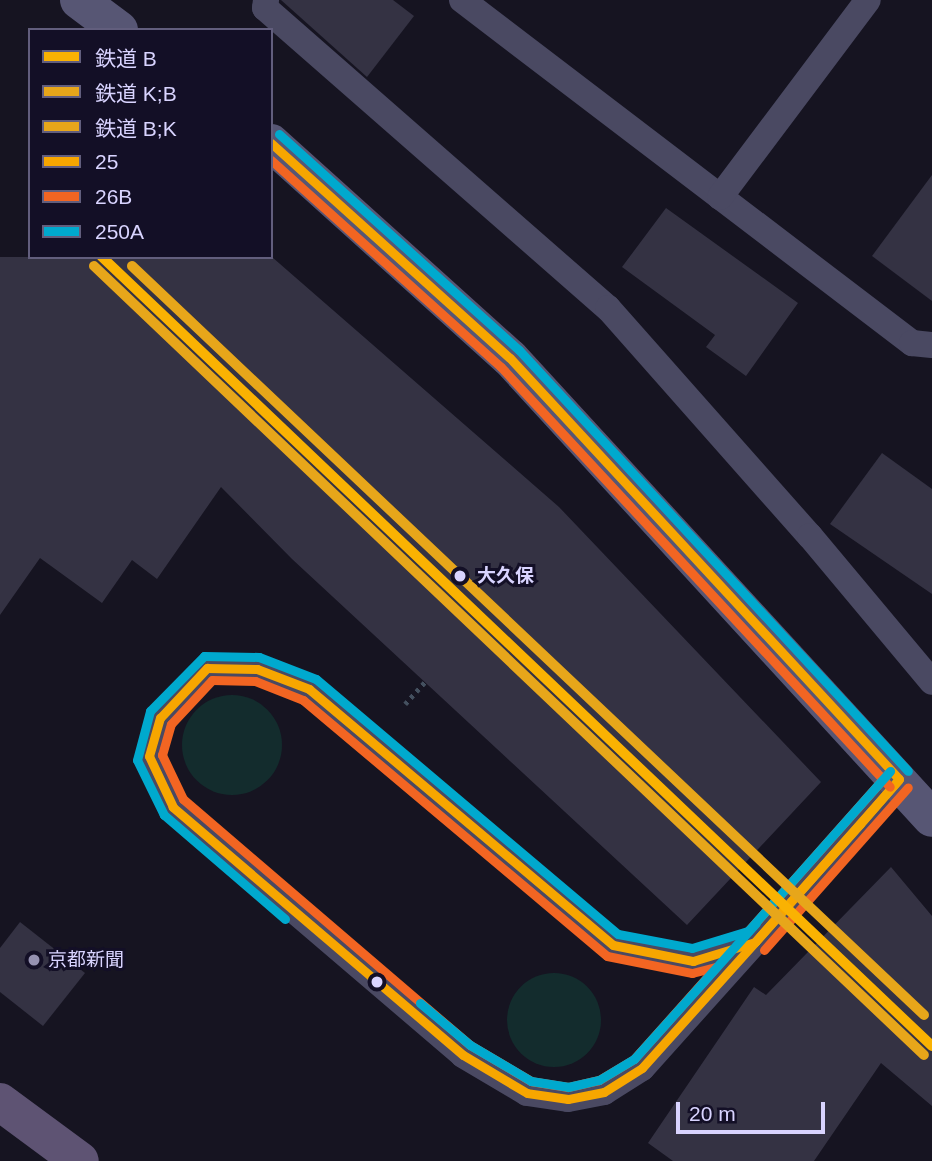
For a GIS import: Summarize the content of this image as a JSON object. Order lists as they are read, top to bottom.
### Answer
{
  "places": ["大久保", "京都新聞"],
  "lines": [
    "transit line 250A",
    "transit line 25",
    "transit line 26B",
    "rail line B",
    "rail line K;B",
    "rail line B;K"
  ],
  "legend": [
    "鉄道 B",
    "鉄道 K;B",
    "鉄道 B;K",
    "25",
    "26B",
    "250A"
  ],
  "scale_bar": "20 m"
}
